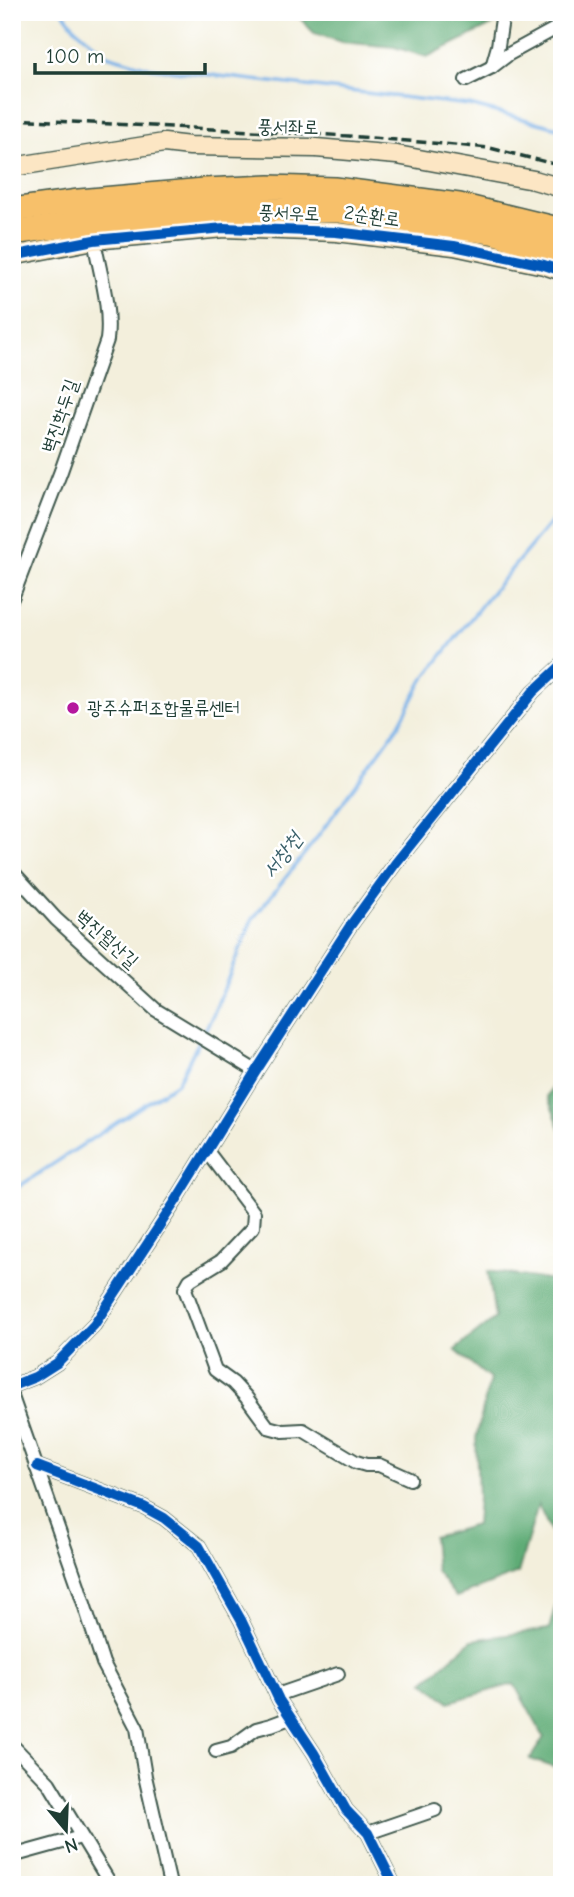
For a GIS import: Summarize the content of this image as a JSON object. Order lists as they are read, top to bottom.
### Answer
{
  "streets": {
    "highway": ["2순환로"],
    "street": [
      "풍서좌로",
      "풍서우로",
      "벽진학두길",
      "벽진월산길"
    ]
  },
  "crossings": [
    ["풍서우로", "벽진학두길"]
  ],
  "water": ["서창천"],
  "places": ["광주슈퍼조합물류센터"],
  "scale_bar": "100 m",
  "north": "bottom"
}
